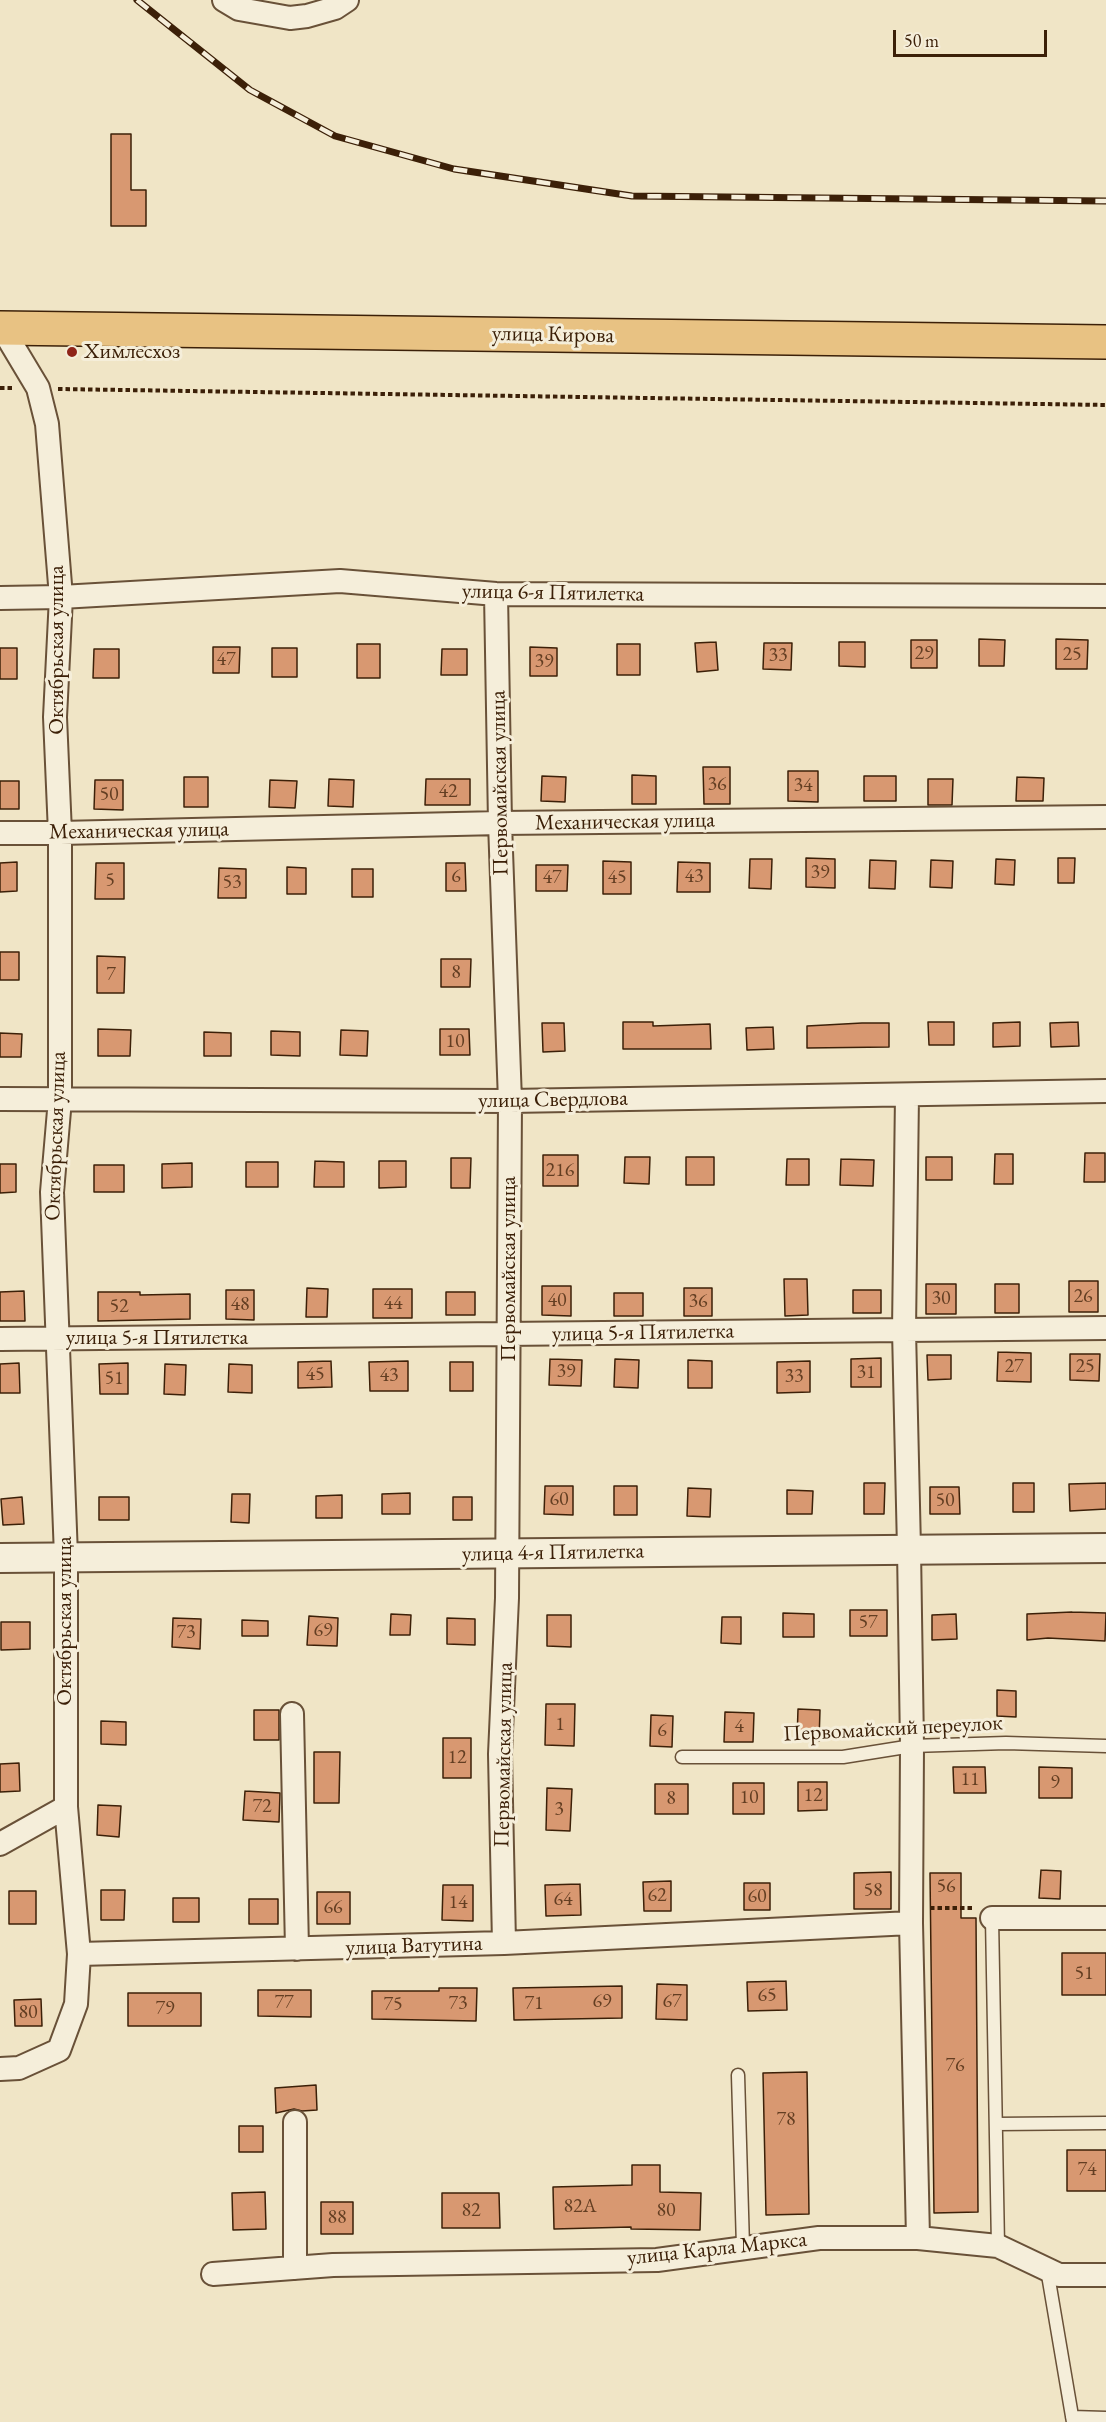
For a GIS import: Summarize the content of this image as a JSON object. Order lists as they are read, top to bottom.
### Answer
{
  "streets": {
    "main road": ["улица Кирова"],
    "street": [
      "улица 6-я Пятилетка",
      "Октябрьская улица",
      "Первомайская улица",
      "Механическая улица",
      "улица Свердлова",
      "улица 5-я Пятилетка",
      "улица 4-я Пятилетка",
      "улица Ватутина",
      "улица Карла Маркса"
    ],
    "lane": ["Первомайский переулок"]
  },
  "crossings": [
    ["улица Кирова", "Октябрьская улица"],
    ["улица 6-я Пятилетка", "Октябрьская улица"],
    ["улица 6-я Пятилетка", "Первомайская улица"],
    ["Октябрьская улица", "Механическая улица"],
    ["Октябрьская улица", "улица Свердлова"],
    ["Октябрьская улица", "улица 5-я Пятилетка"],
    ["Октябрьская улица", "улица 4-я Пятилетка"],
    ["Октябрьская улица", "улица Ватутина"],
    ["Первомайская улица", "Механическая улица"],
    ["Первомайская улица", "улица Свердлова"],
    ["Первомайская улица", "улица 5-я Пятилетка"],
    ["Первомайская улица", "улица 4-я Пятилетка"],
    ["Первомайская улица", "улица Ватутина"]
  ],
  "places": ["Химлесхоз"],
  "house_numbers": [
    "29",
    "25",
    "33",
    "47",
    "39",
    "36",
    "34",
    "42",
    "50",
    "39",
    "6",
    "43",
    "47",
    "45",
    "5",
    "53",
    "8",
    "7",
    "10",
    "216",
    "26",
    "30",
    "40",
    "36",
    "44",
    "48",
    "52",
    "27",
    "25",
    "39",
    "31",
    "45",
    "43",
    "33",
    "51",
    "60",
    "50",
    "57",
    "69",
    "73",
    "1",
    "4",
    "6",
    "12",
    "11",
    "9",
    "12",
    "10",
    "8",
    "72",
    "3",
    "56",
    "58",
    "62",
    "60",
    "64",
    "14",
    "66",
    "51",
    "65",
    "69",
    "67",
    "77",
    "73",
    "71",
    "75",
    "79",
    "80",
    "76",
    "78",
    "74",
    "82А",
    "82",
    "80",
    "88"
  ],
  "scale_bar": "50 m"
}
